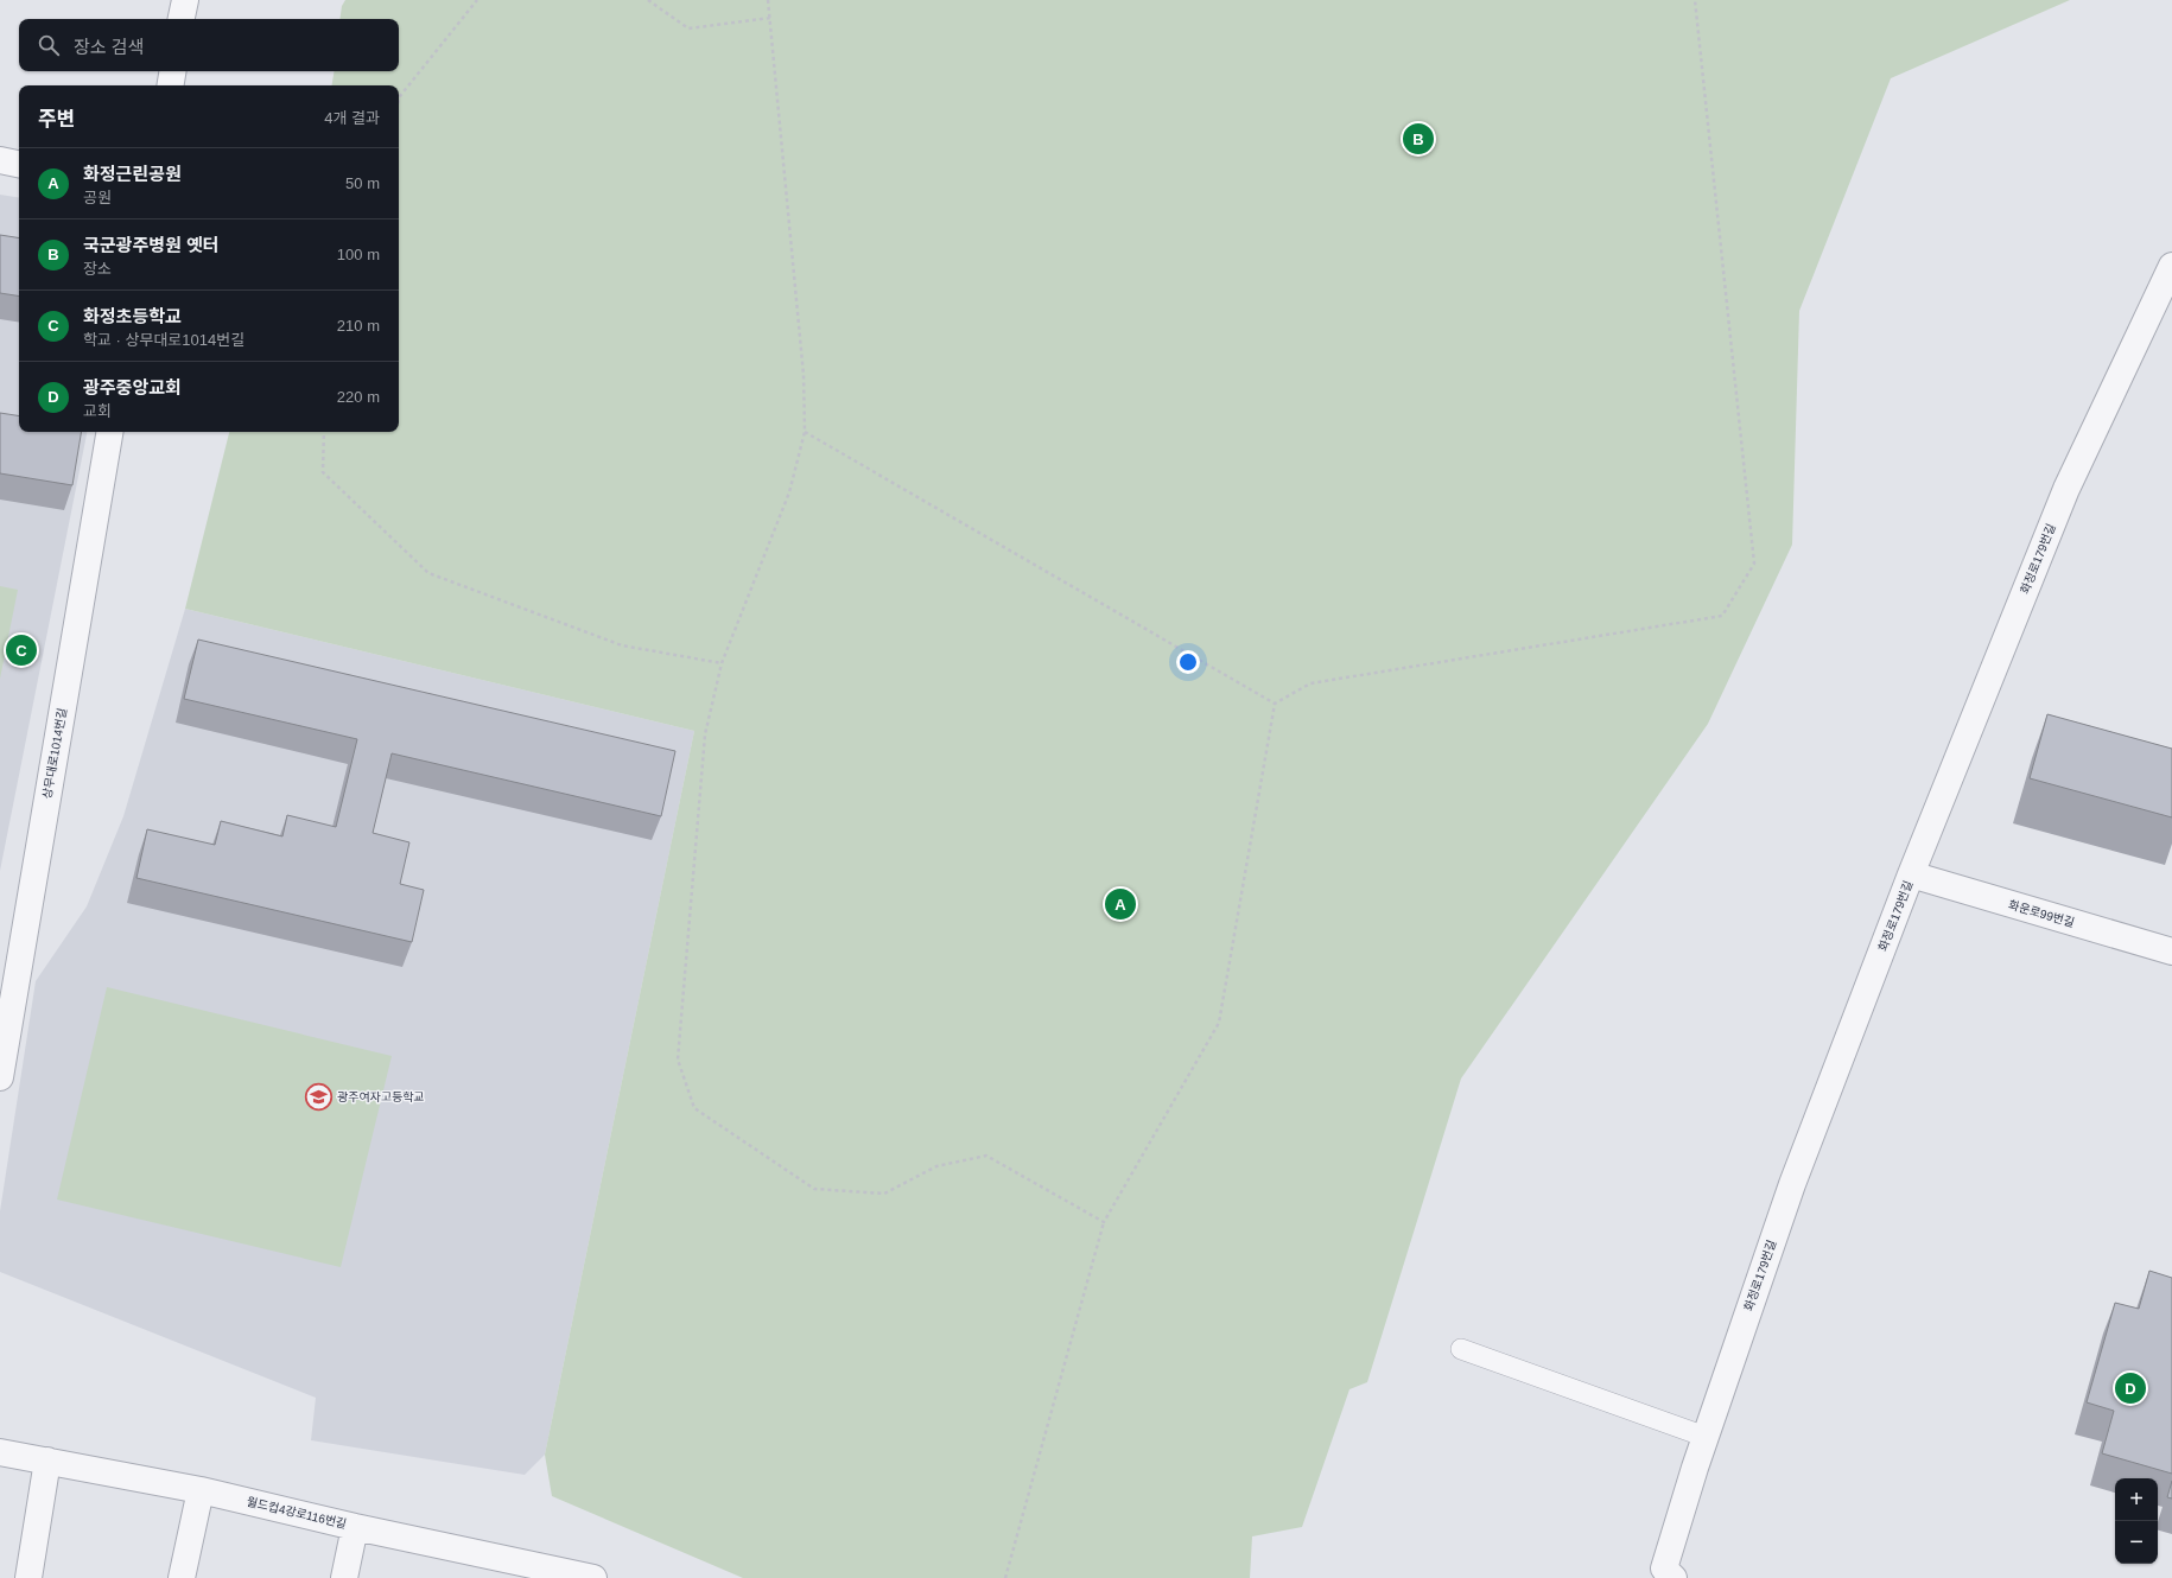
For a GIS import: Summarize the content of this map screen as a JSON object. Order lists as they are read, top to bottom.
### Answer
{
  "streets": {
    "street": [
      "화정로179번길",
      "상무대로1014번길",
      "화운로99번길",
      "월드컵4강로116번길"
    ]
  },
  "crossings": [
    ["화정로179번길", "화운로99번길"]
  ],
  "places": {
    "school or university": ["광주여자고등학교"]
  },
  "page": {
    "search": "장소 검색",
    "heading": ["주변", "4개 결과"],
    "pins": [
      "B",
      "C",
      "A",
      "D"
    ],
    "list": [
      {
        "mark": "A",
        "name": "화정근린공원",
        "note": "공원",
        "value": "50 m"
      },
      {
        "mark": "B",
        "name": "국군광주병원 옛터",
        "note": "장소",
        "value": "100 m"
      },
      {
        "mark": "C",
        "name": "화정초등학교",
        "note": "학교 · 상무대로1014번길",
        "value": "210 m"
      },
      {
        "mark": "D",
        "name": "광주중앙교회",
        "note": "교회",
        "value": "220 m"
      }
    ],
    "map_buttons": ["+", "−"]
  }
}
